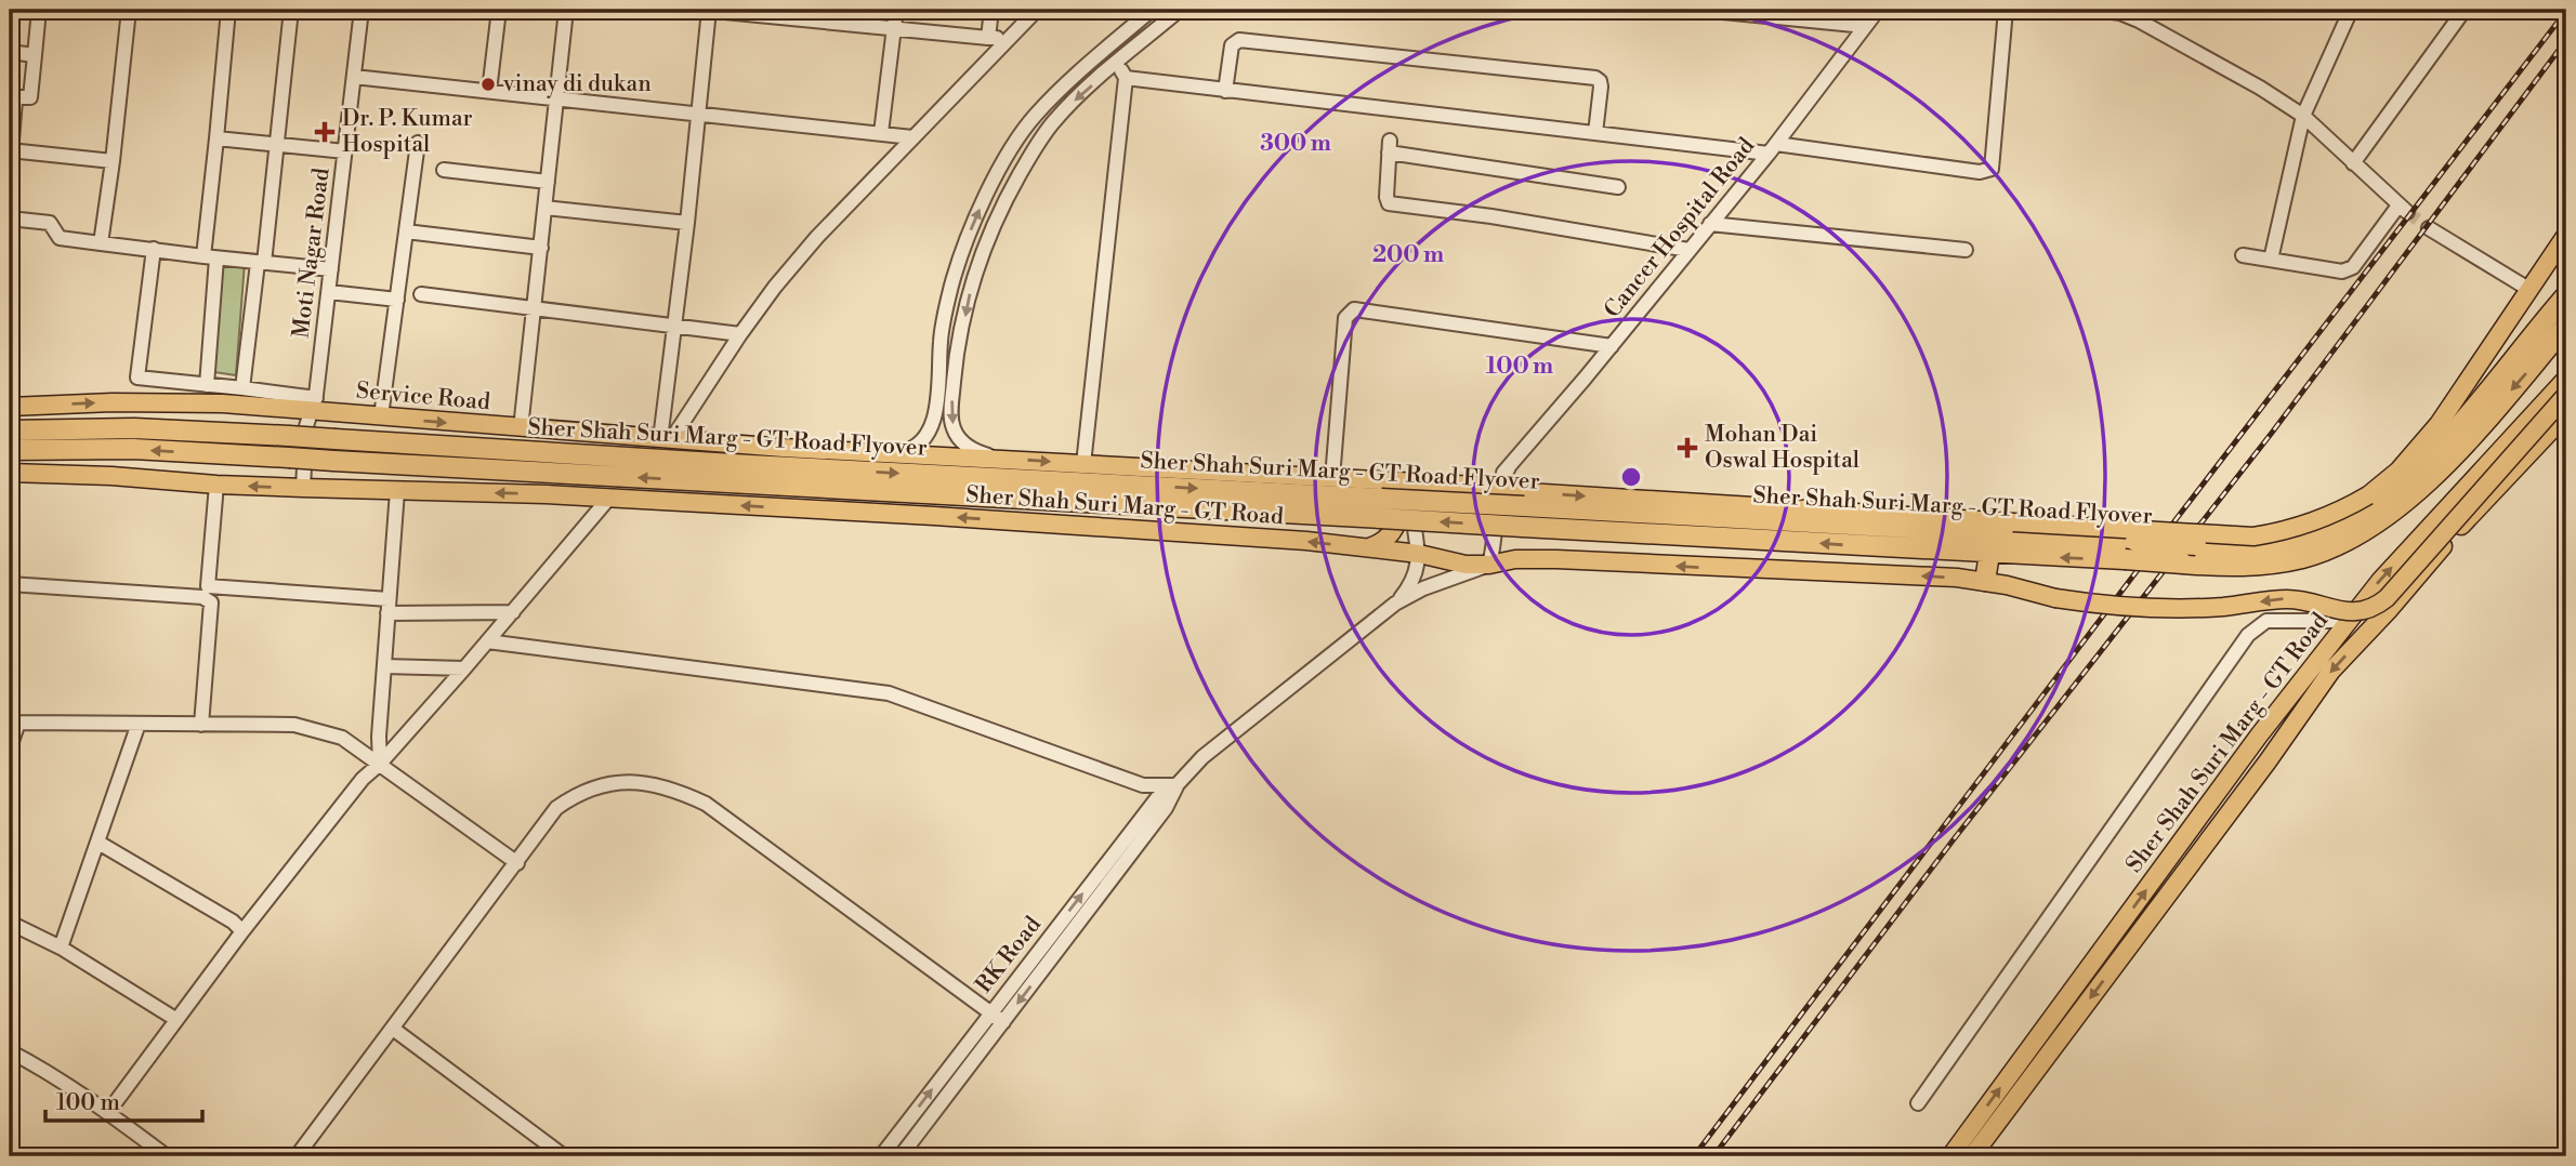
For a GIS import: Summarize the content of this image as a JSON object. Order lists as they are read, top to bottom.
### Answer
{
  "streets": {
    "highway": ["Sher Shah Suri Marg - GT Road Flyover"],
    "main road": ["Service Road", "Sher Shah Suri Marg - GT Road"],
    "street": ["Cancer Hospital Road", "Moti Nagar Road", "RK Road"]
  },
  "crossings": [
    ["Moti Nagar Road", "Service Road"],
    ["Service Road", "Sher Shah Suri Marg - GT Road"],
    ["Sher Shah Suri Marg - GT Road Flyover", "Sher Shah Suri Marg - GT Road"]
  ],
  "places": {
    "other": ["vinay di dukan"],
    "health": ["Dr. P. Kumar Hospital", "Mohan Dai Oswal Hospital"]
  },
  "scale_bar": "100 m",
  "rings": ["300 m", "200 m", "100 m"]
}
